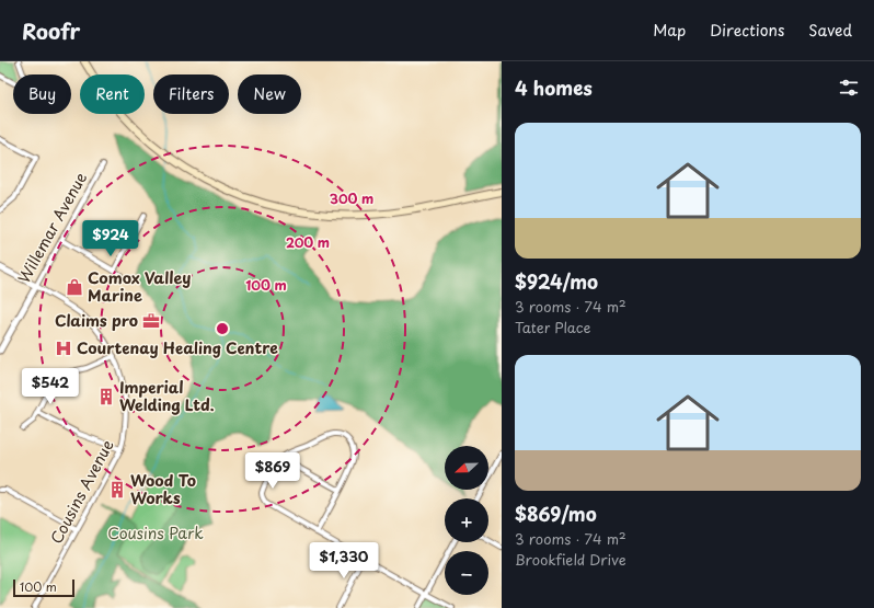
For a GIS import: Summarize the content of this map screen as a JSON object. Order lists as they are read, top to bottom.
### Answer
{
  "streets": {
    "street": ["Willemar Avenue", "Cousins Avenue"]
  },
  "crossings": [
    ["Willemar Avenue", "Cousins Avenue"]
  ],
  "parks": ["Cousins Park"],
  "places": {
    "shop": ["Comox Valley Marine"],
    "office": ["Claims pro"],
    "hospital": ["Courtenay Healing Centre"],
    "building": ["Imperial Welding Ltd.", "Wood To Works"]
  },
  "scale_bar": "100 m",
  "north": "left",
  "page": {
    "header": "Roofr",
    "nav": ["Map", "Directions", "Saved"],
    "heading": "4 homes",
    "chip": [
      "Buy",
      "Rent",
      "Filters",
      "New"
    ],
    "list": [
      {
        "name": "$924/mo",
        "note": "3 rooms · 74 m² · Tater Place"
      },
      {
        "name": "$869/mo",
        "note": "3 rooms · 74 m² · Brookfield Drive"
      }
    ],
    "price": [
      "$924",
      "$542",
      "$869",
      "$1,330"
    ],
    "map_buttons": ["+", "−"],
    "scale": "100 m"
  },
  "rings": ["300 m", "200 m", "100 m"]
}
